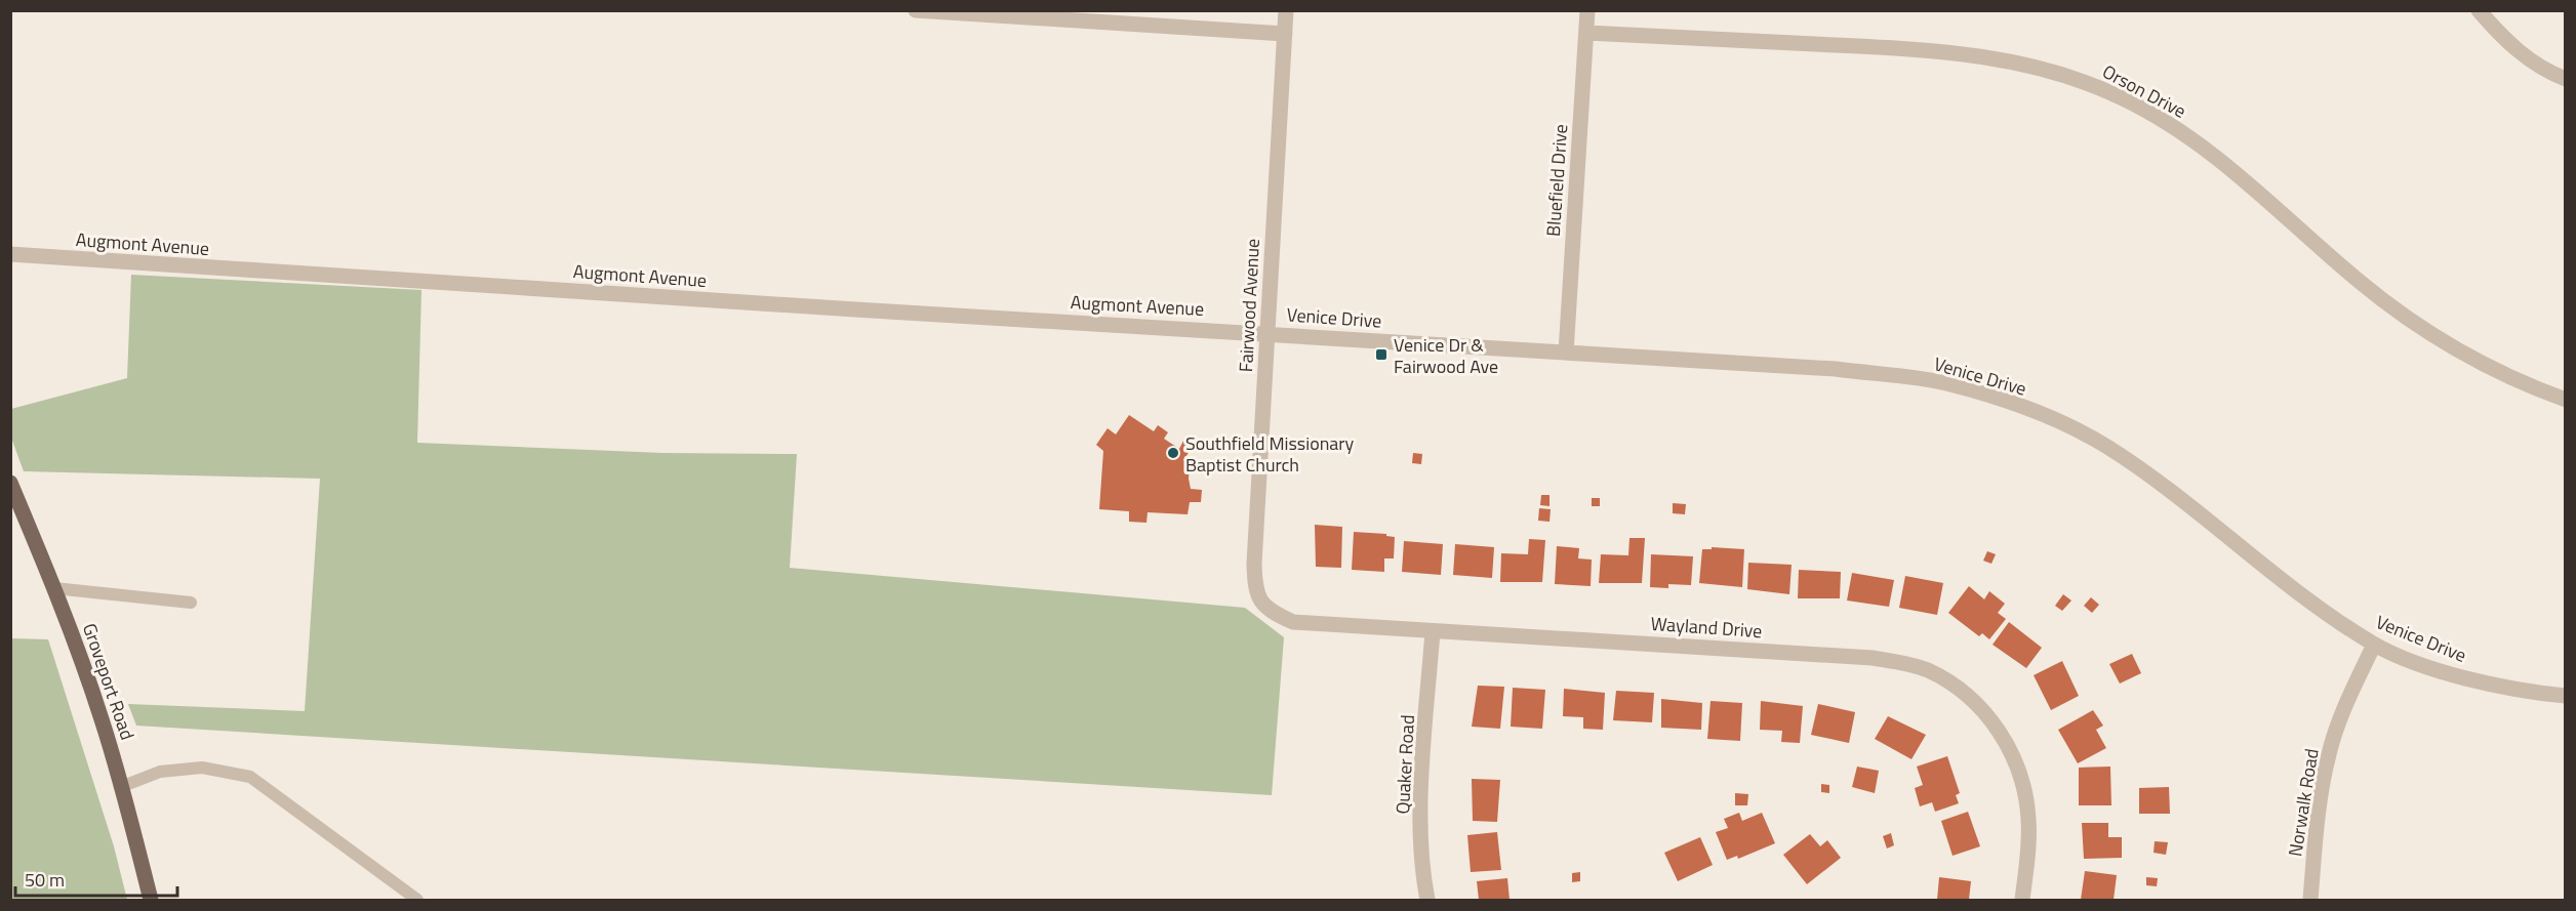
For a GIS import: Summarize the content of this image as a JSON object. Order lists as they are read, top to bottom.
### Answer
{
  "streets": {
    "main road": ["Groveport Road"],
    "street": [
      "Orson Drive",
      "Bluefield Drive",
      "Augmont Avenue",
      "Fairwood Avenue",
      "Venice Drive",
      "Wayland Drive",
      "Quaker Road",
      "Norwalk Road"
    ]
  },
  "crossings": [
    ["Orson Drive", "Bluefield Drive"],
    ["Bluefield Drive", "Venice Drive"],
    ["Augmont Avenue", "Fairwood Avenue"],
    ["Augmont Avenue", "Venice Drive"],
    ["Fairwood Avenue", "Venice Drive"],
    ["Fairwood Avenue", "Wayland Drive"],
    ["Venice Drive", "Norwalk Road"],
    ["Wayland Drive", "Quaker Road"]
  ],
  "places": {
    "transit": ["Venice Dr & Fairwood Ave"],
    "other": ["Southfield Missionary Baptist Church"]
  },
  "scale_bar": "50 m"
}
